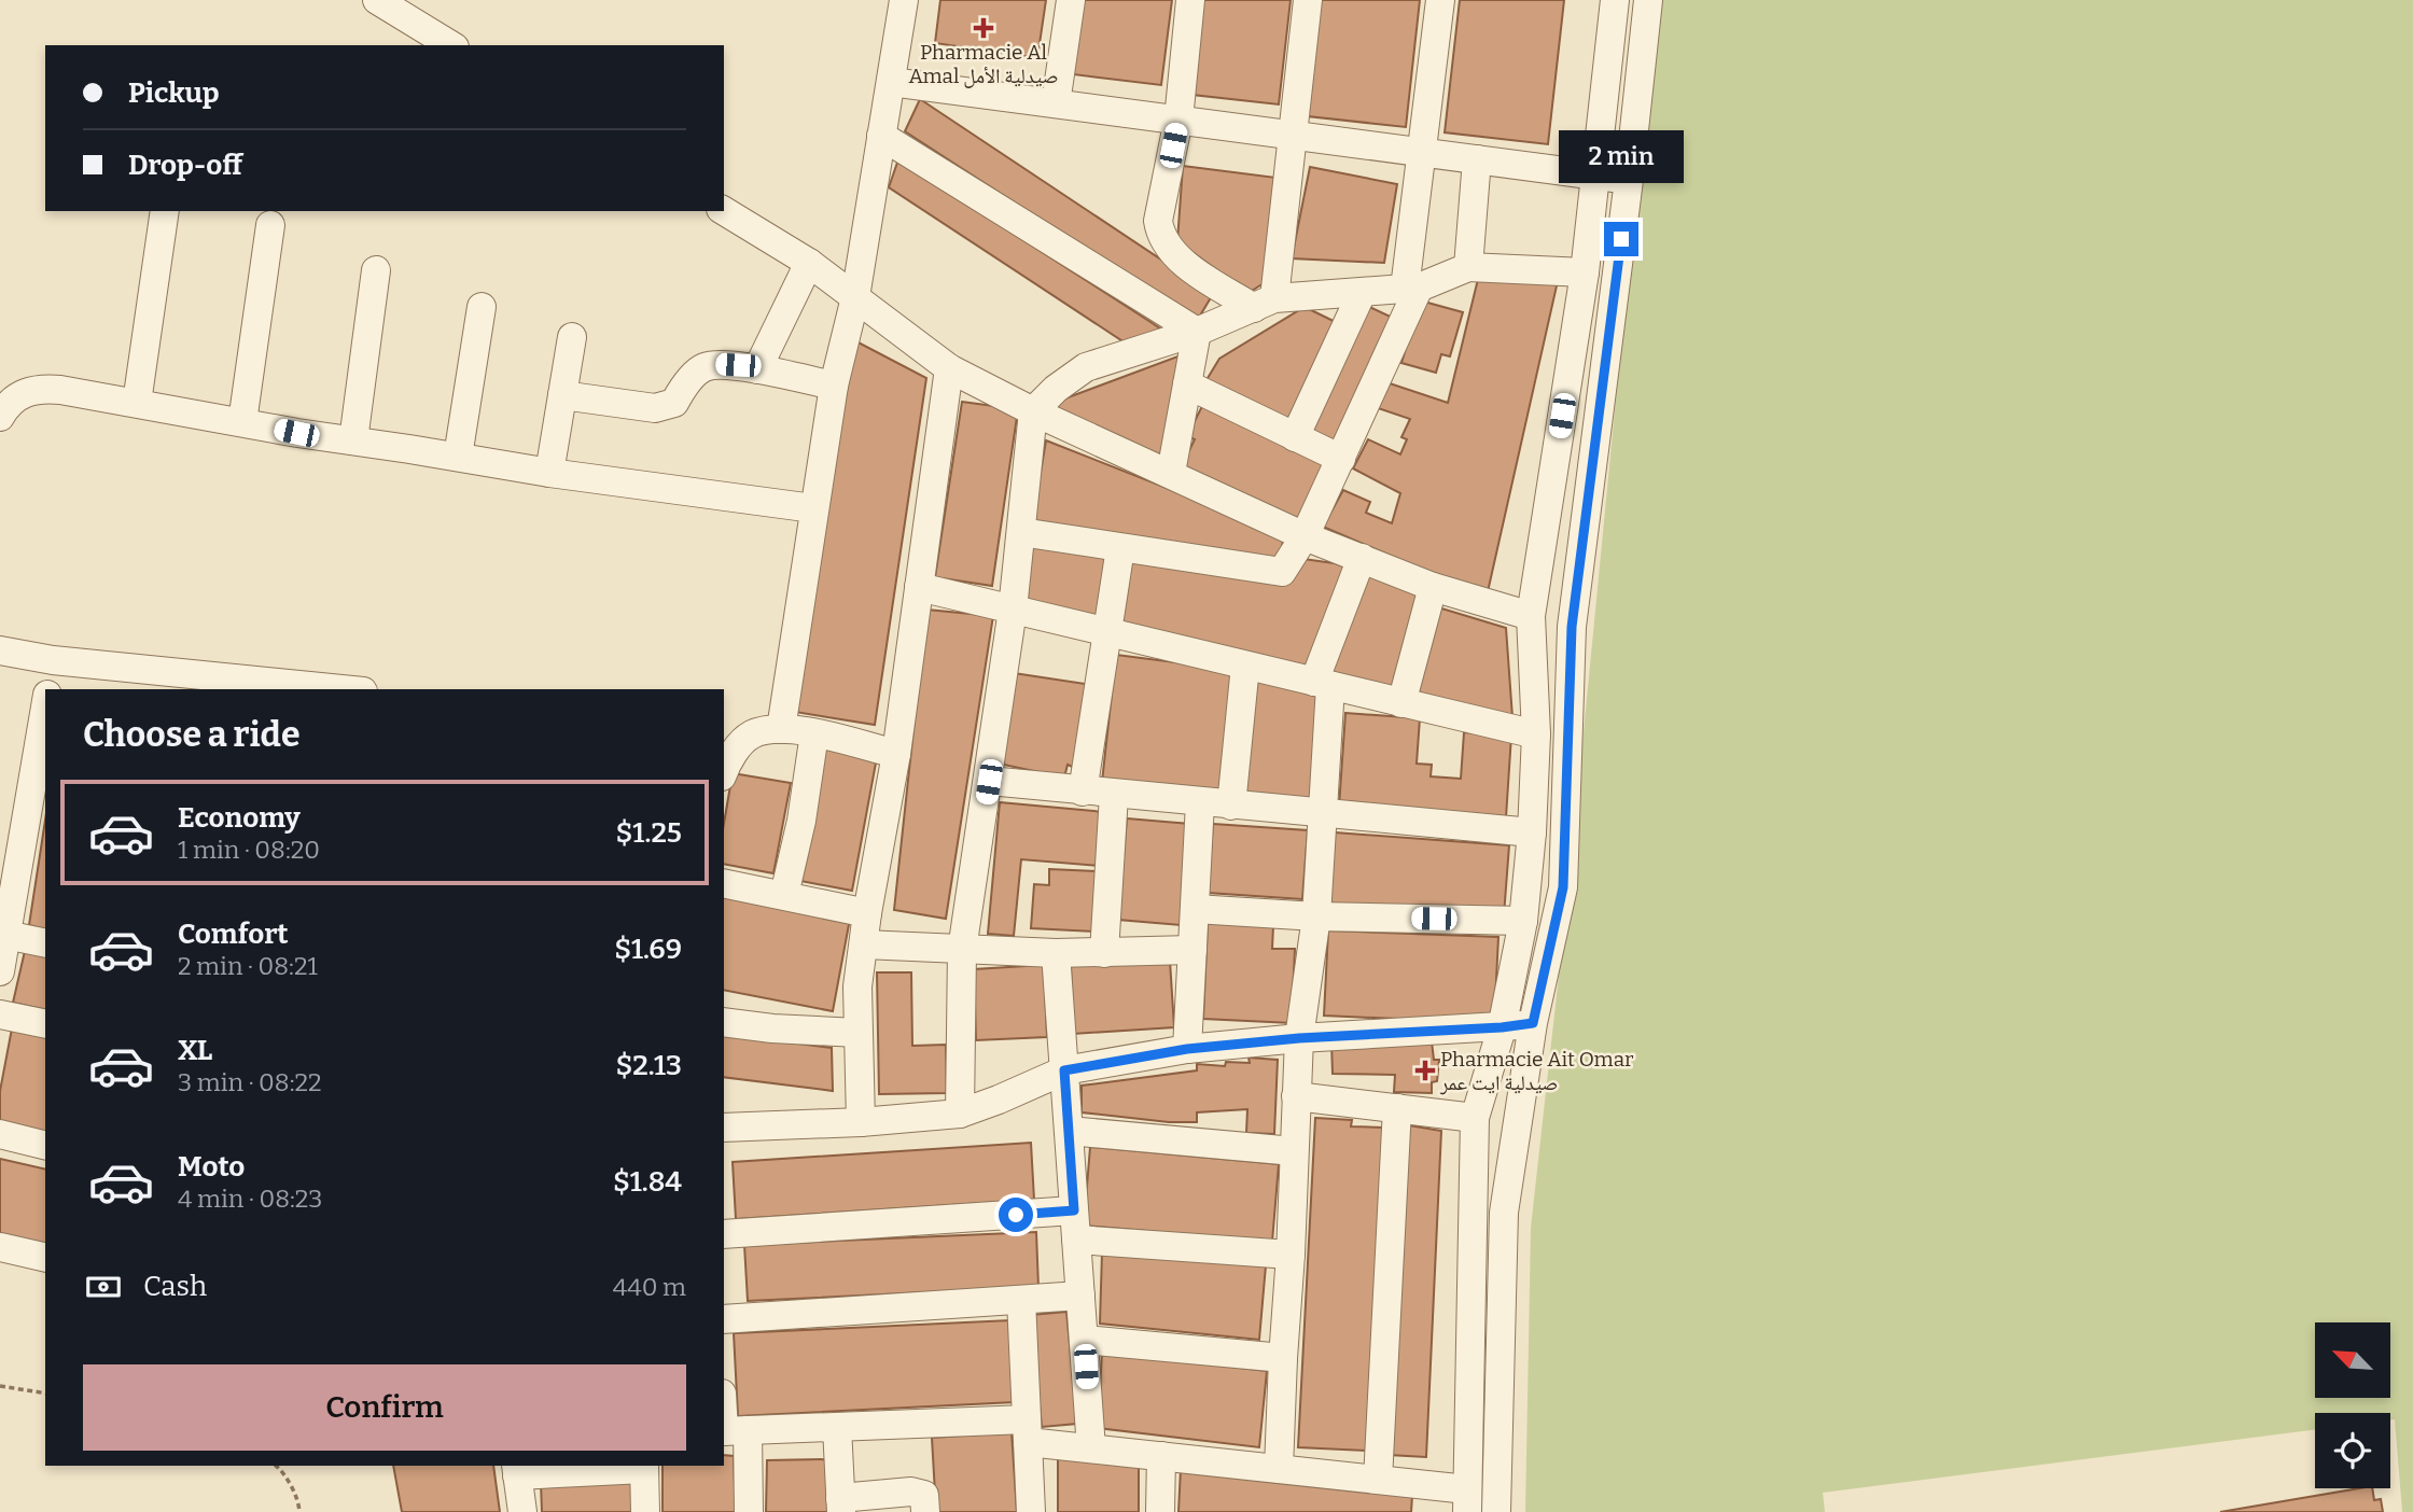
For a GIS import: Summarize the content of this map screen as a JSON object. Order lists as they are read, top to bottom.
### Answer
{
  "places": {
    "health": ["Pharmacie Al Amal صيدلية الأمل", "Pharmacie Ait Omar صيدلية ايت عمر"]
  },
  "north": "top left",
  "page": {
    "banner": ["Pickup", "Drop-off"],
    "bubble": "2 min",
    "heading": "Choose a ride",
    "list": [
      {
        "name": "Economy",
        "note": "1 min · 08:20",
        "value": "$1.25"
      },
      {
        "name": "Comfort",
        "note": "2 min · 08:21",
        "value": "$1.69"
      },
      {
        "name": "XL",
        "note": "3 min · 08:22",
        "value": "$2.13"
      },
      {
        "name": "Moto",
        "note": "4 min · 08:23",
        "value": "$1.84"
      }
    ],
    "pay": ["Cash", "440 m"],
    "buttons": "Confirm"
  }
}
